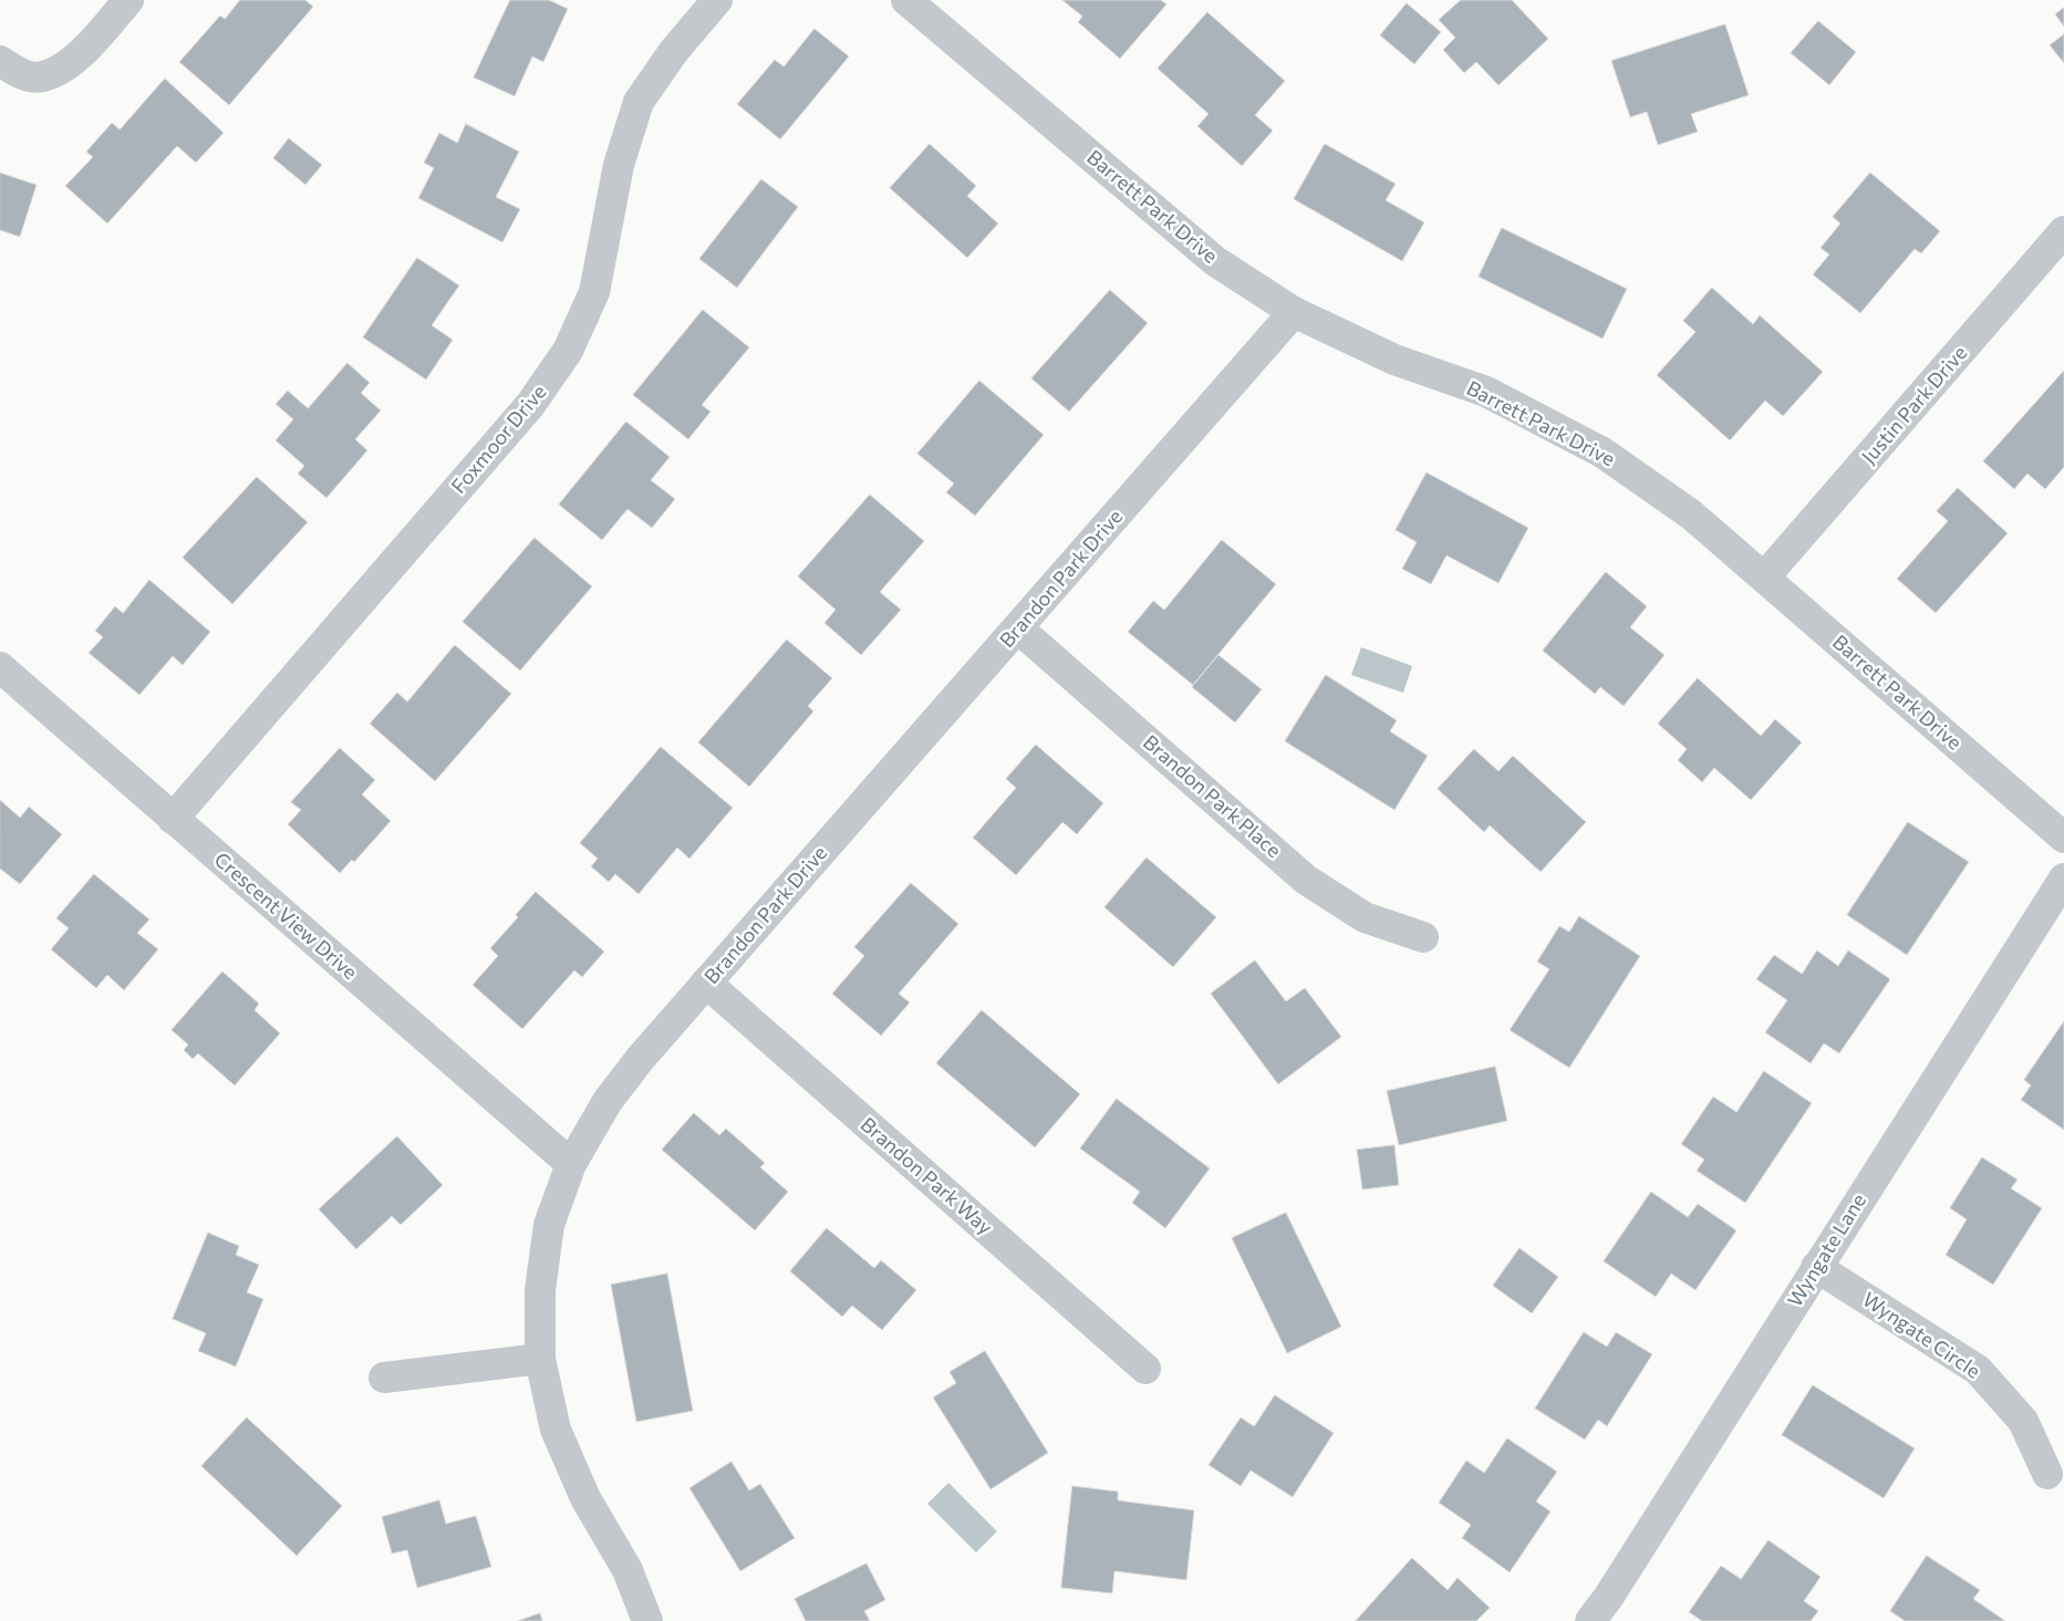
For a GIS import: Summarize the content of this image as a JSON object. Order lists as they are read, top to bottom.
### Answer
{
  "streets": {
    "street": [
      "Barrett Park Drive",
      "Justin Park Drive",
      "Foxmoor Drive",
      "Brandon Park Drive",
      "Brandon Park Place",
      "Crescent View Drive",
      "Brandon Park Way",
      "Wyngate Lane",
      "Wyngate Circle"
    ]
  },
  "crossings": [
    ["Barrett Park Drive", "Justin Park Drive"],
    ["Barrett Park Drive", "Brandon Park Drive"],
    ["Foxmoor Drive", "Crescent View Drive"],
    ["Brandon Park Drive", "Brandon Park Place"],
    ["Brandon Park Drive", "Crescent View Drive"],
    ["Brandon Park Drive", "Brandon Park Way"],
    ["Wyngate Lane", "Wyngate Circle"]
  ]
}
